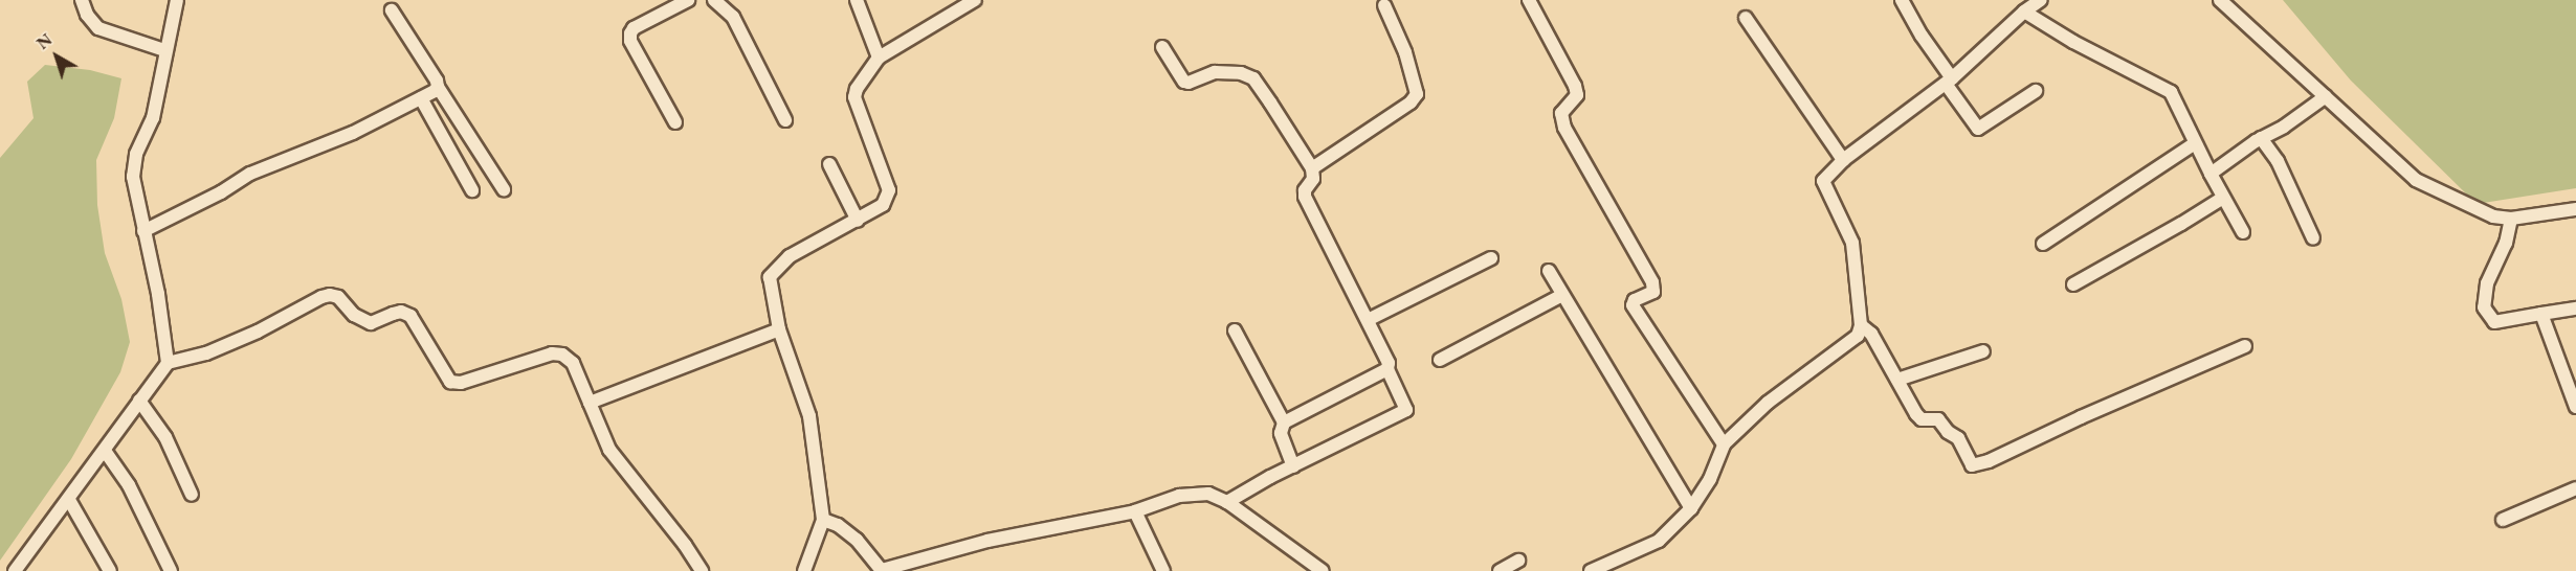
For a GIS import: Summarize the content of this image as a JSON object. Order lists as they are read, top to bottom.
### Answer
{
  "north": "top left"
}
